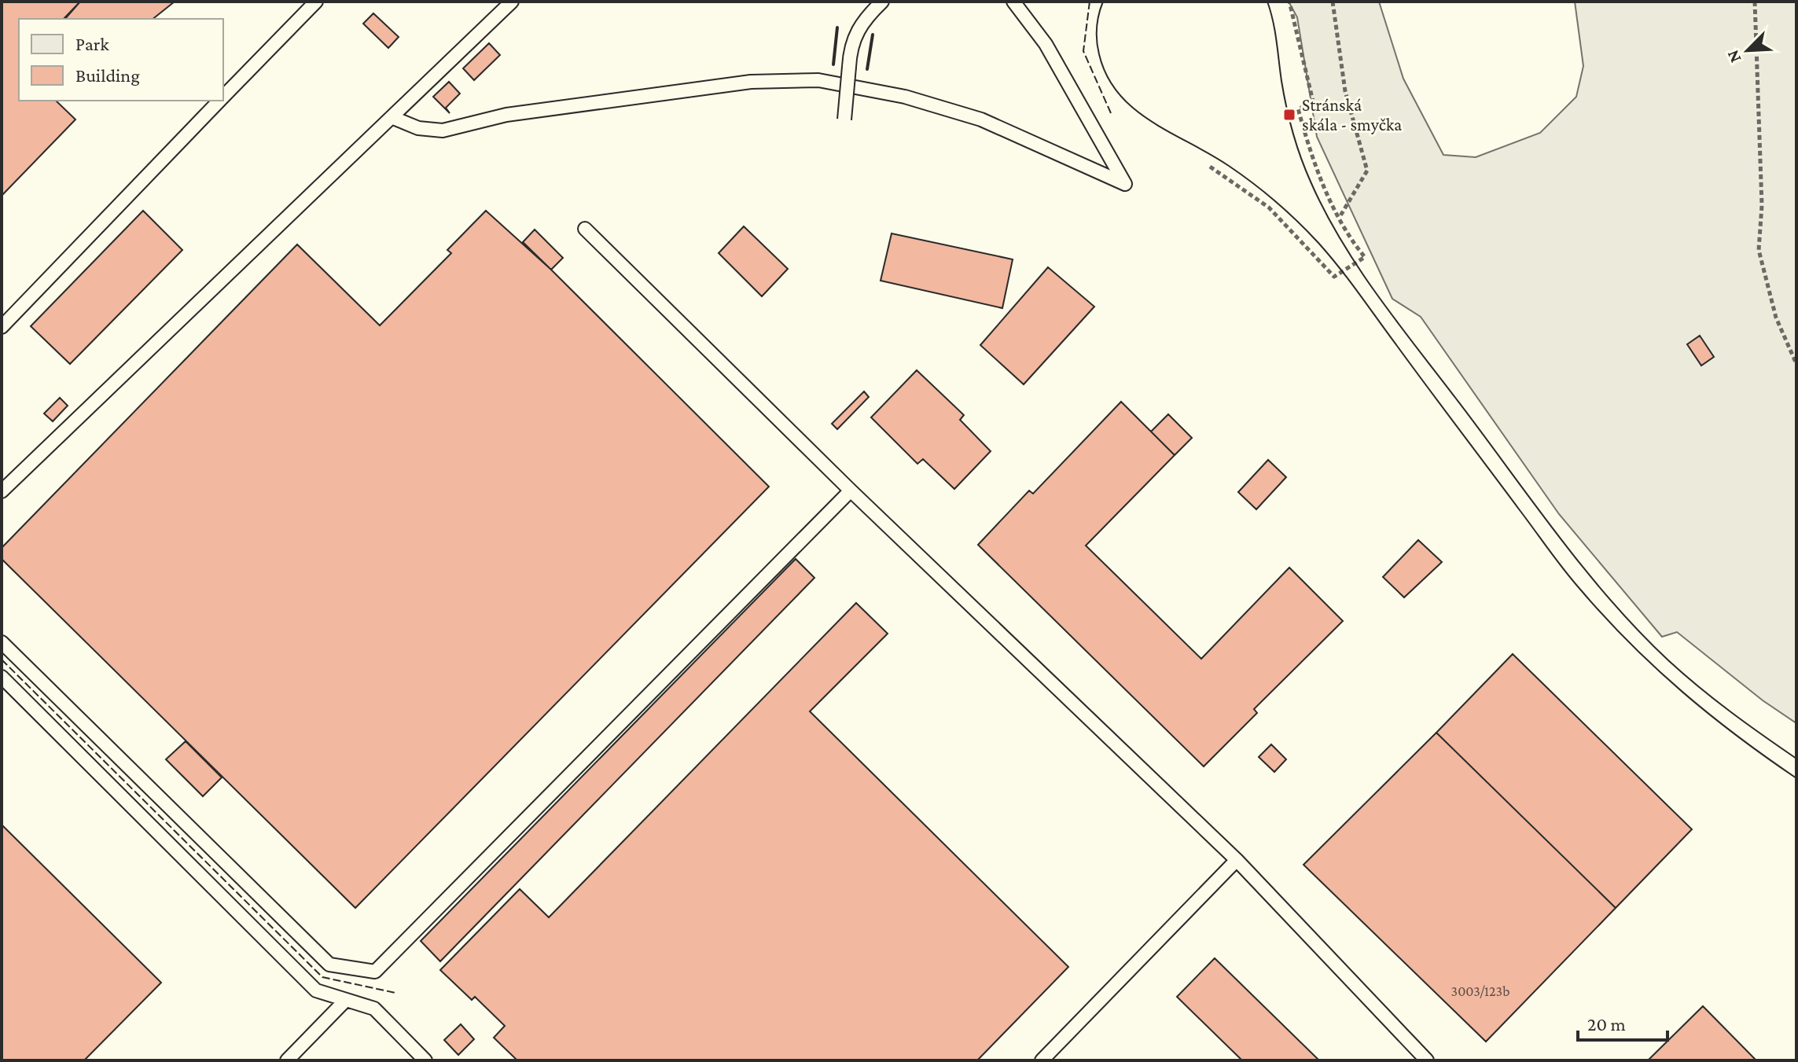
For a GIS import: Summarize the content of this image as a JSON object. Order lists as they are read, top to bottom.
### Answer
{
  "places": {
    "transit": ["Stránská skála - smyčka"]
  },
  "house_numbers": ["3003/123b"],
  "legend": ["Park", "Building"],
  "scale_bar": "20 m",
  "north": "bottom left"
}
